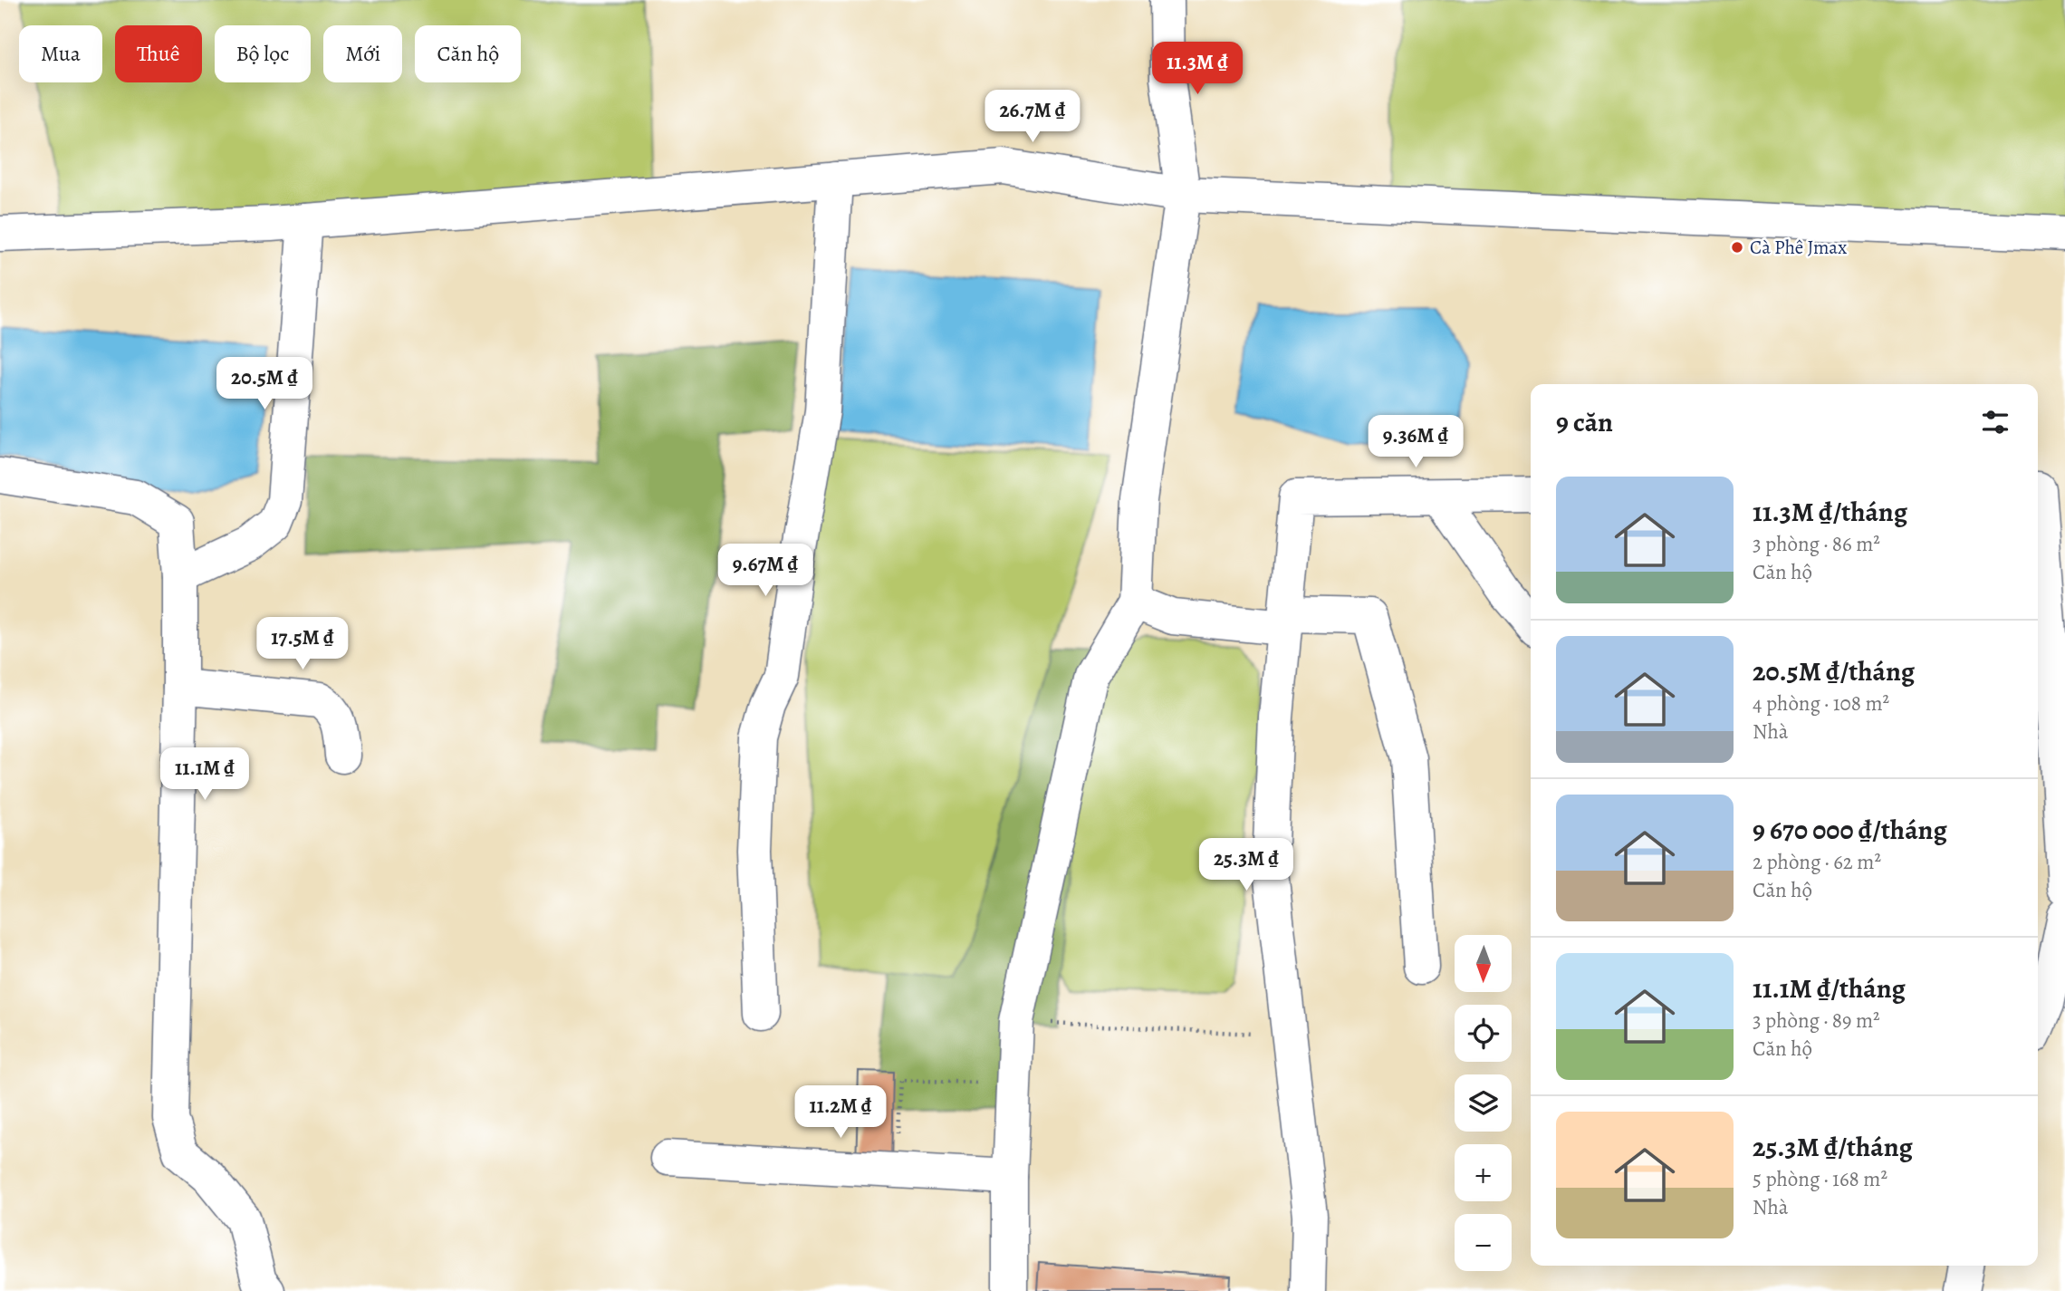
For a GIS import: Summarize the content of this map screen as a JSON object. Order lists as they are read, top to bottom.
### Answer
{
  "places": ["Cà Phê Jmax"],
  "north": "bottom",
  "page": {
    "chip": [
      "Mua",
      "Thuê",
      "Bộ lọc",
      "Mới",
      "Căn hộ"
    ],
    "price": [
      "11.3M ₫",
      "26.7M ₫",
      "20.5M ₫",
      "9.36M ₫",
      "9.67M ₫",
      "17.5M ₫",
      "11.1M ₫",
      "25.3M ₫",
      "11.2M ₫"
    ],
    "heading": "9 căn",
    "list": [
      {
        "name": "11.3M ₫/tháng",
        "note": "3 phòng · 86 m² · Căn hộ"
      },
      {
        "name": "20.5M ₫/tháng",
        "note": "4 phòng · 108 m² · Nhà"
      },
      {
        "name": "9 670 000 ₫/tháng",
        "note": "2 phòng · 62 m² · Căn hộ"
      },
      {
        "name": "11.1M ₫/tháng",
        "note": "3 phòng · 89 m² · Căn hộ"
      },
      {
        "name": "25.3M ₫/tháng",
        "note": "5 phòng · 168 m² · Nhà"
      }
    ],
    "map_buttons": ["+", "−"]
  }
}
